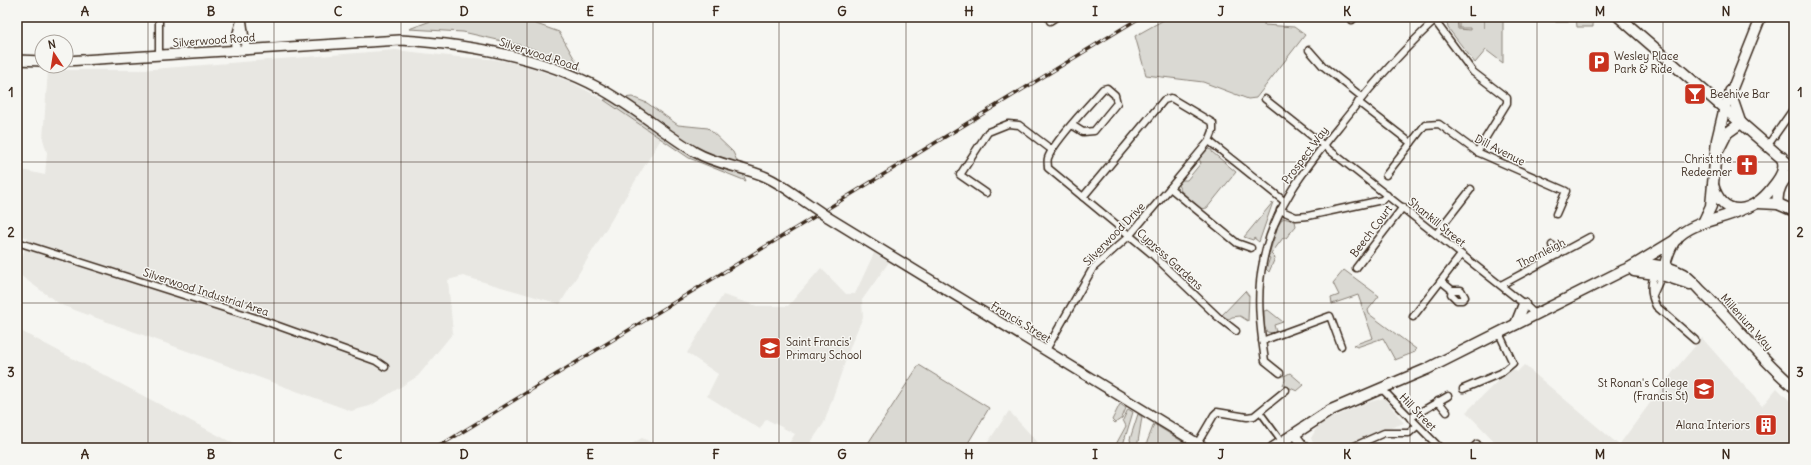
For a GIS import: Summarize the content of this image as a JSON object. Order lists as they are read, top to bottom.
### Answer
{
  "streets": {
    "main road": ["Silverwood Road", "Francis Street", "Millenium Way"],
    "street": [
      "Dill Avenue",
      "Prospect Way",
      "Shankill Street",
      "Beech Court",
      "Silverwood Drive",
      "Thornleigh",
      "Cypress Gardens",
      "Silverwood Industrial Area",
      "Hill Street"
    ]
  },
  "crossings": [
    ["Silverwood Road", "Francis Street"],
    ["Prospect Way", "Shankill Street"],
    ["Shankill Street", "Beech Court"],
    ["Shankill Street", "Thornleigh"],
    ["Silverwood Drive", "Cypress Gardens"],
    ["Silverwood Drive", "Francis Street"]
  ],
  "places": {
    "parking": ["Wesley Place Park & Ride"],
    "bar": ["Beehive Bar"],
    "church": ["Christ the Redeemer"],
    "school or university": ["Saint Francis' Primary School", "St Ronan's College (Francis St)"],
    "building": ["Alana Interiors"]
  },
  "north": "top",
  "grid": {
    "columns": [
      "A",
      "B",
      "C",
      "D",
      "E",
      "F",
      "G",
      "H",
      "I",
      "J",
      "K",
      "L",
      "M",
      "N"
    ],
    "rows": ["1", "2", "3"]
  }
}
